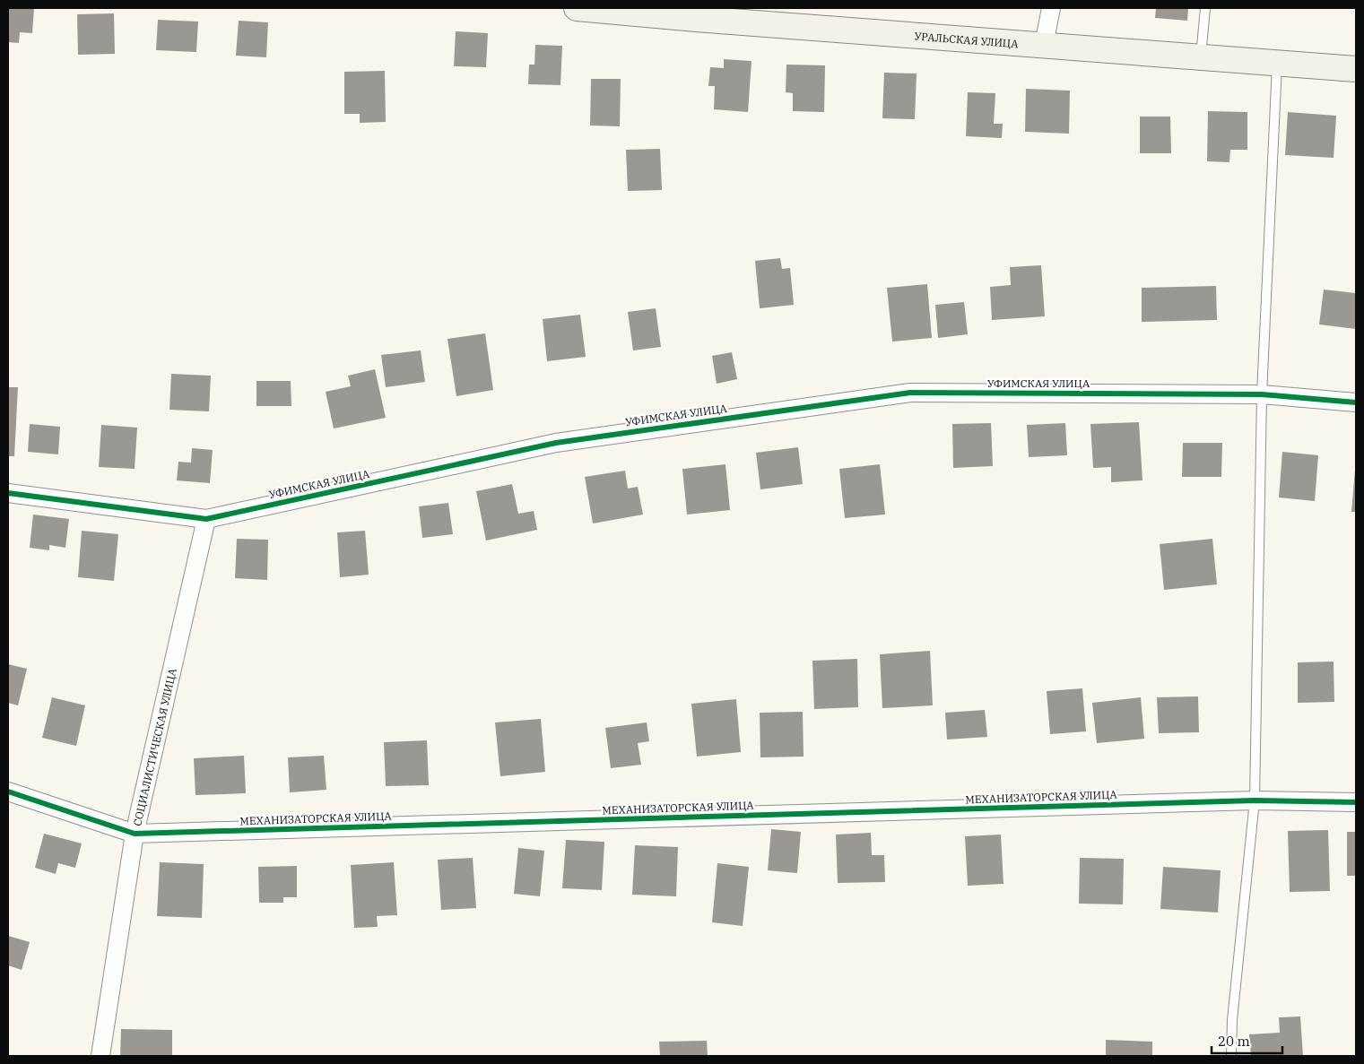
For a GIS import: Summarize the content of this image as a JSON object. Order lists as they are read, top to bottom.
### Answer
{
  "streets": {
    "main road": ["УРАЛЬСКАЯ УЛИЦА"],
    "street": ["УФИМСКАЯ УЛИЦА", "СОЦИАЛИСТИЧЕСКАЯ УЛИЦА", "МЕХАНИЗАТОРСКАЯ УЛИЦА"]
  },
  "crossings": [
    ["УФИМСКАЯ УЛИЦА", "СОЦИАЛИСТИЧЕСКАЯ УЛИЦА"],
    ["СОЦИАЛИСТИЧЕСКАЯ УЛИЦА", "МЕХАНИЗАТОРСКАЯ УЛИЦА"]
  ],
  "scale_bar": "20 m"
}
